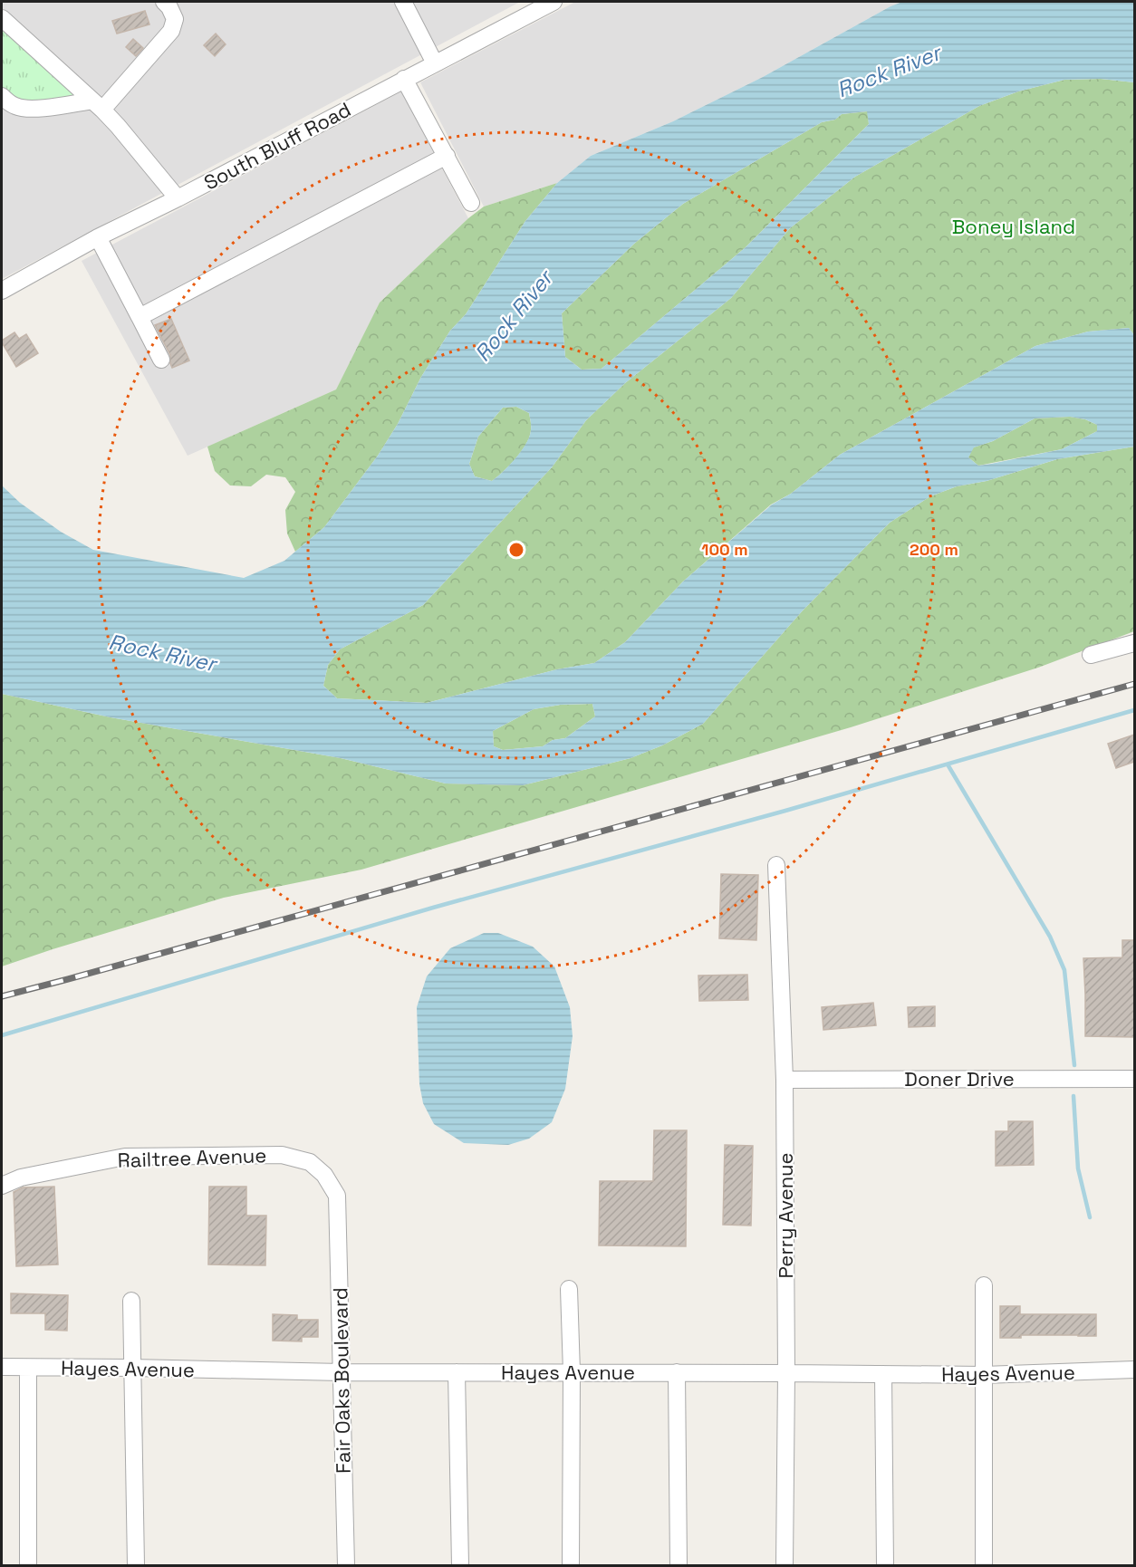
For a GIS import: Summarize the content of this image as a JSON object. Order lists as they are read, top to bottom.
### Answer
{
  "streets": {
    "street": [
      "South Bluff Road",
      "Doner Drive",
      "Railtree Avenue",
      "Perry Avenue",
      "Hayes Avenue",
      "Fair Oaks Boulevard"
    ]
  },
  "crossings": [
    ["Doner Drive", "Perry Avenue"],
    ["Railtree Avenue", "Fair Oaks Boulevard"],
    ["Perry Avenue", "Hayes Avenue"],
    ["Hayes Avenue", "Fair Oaks Boulevard"]
  ],
  "water": ["Rock River"],
  "parks": ["Boney Island"],
  "rings": ["100 m", "200 m"]
}
